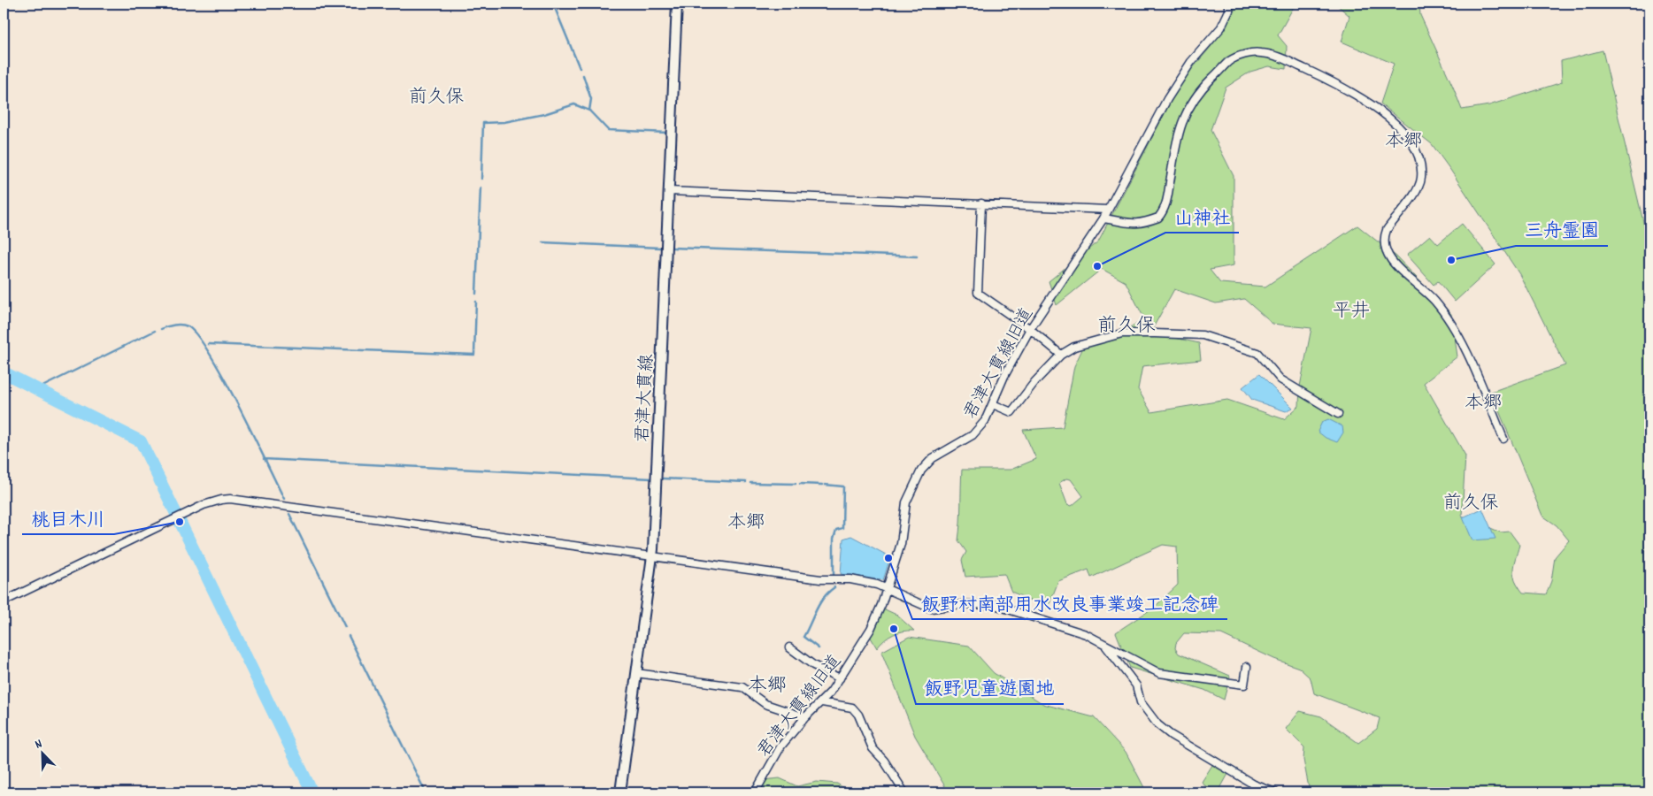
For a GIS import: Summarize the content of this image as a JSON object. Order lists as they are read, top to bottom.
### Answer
{
  "streets": {
    "main road": ["君津大貫線"],
    "street": ["君津大貫線旧道"]
  },
  "districts": [
    "前久保",
    "本郷",
    "平井",
    "前久保",
    "本郷",
    "前久保",
    "本郷",
    "本郷"
  ],
  "places": [
    "三舟霊園",
    "山神社",
    "桃目木川",
    "飯野村南部用水改良事業竣工記念碑",
    "飯野児童遊園地"
  ],
  "north": "top left"
}
